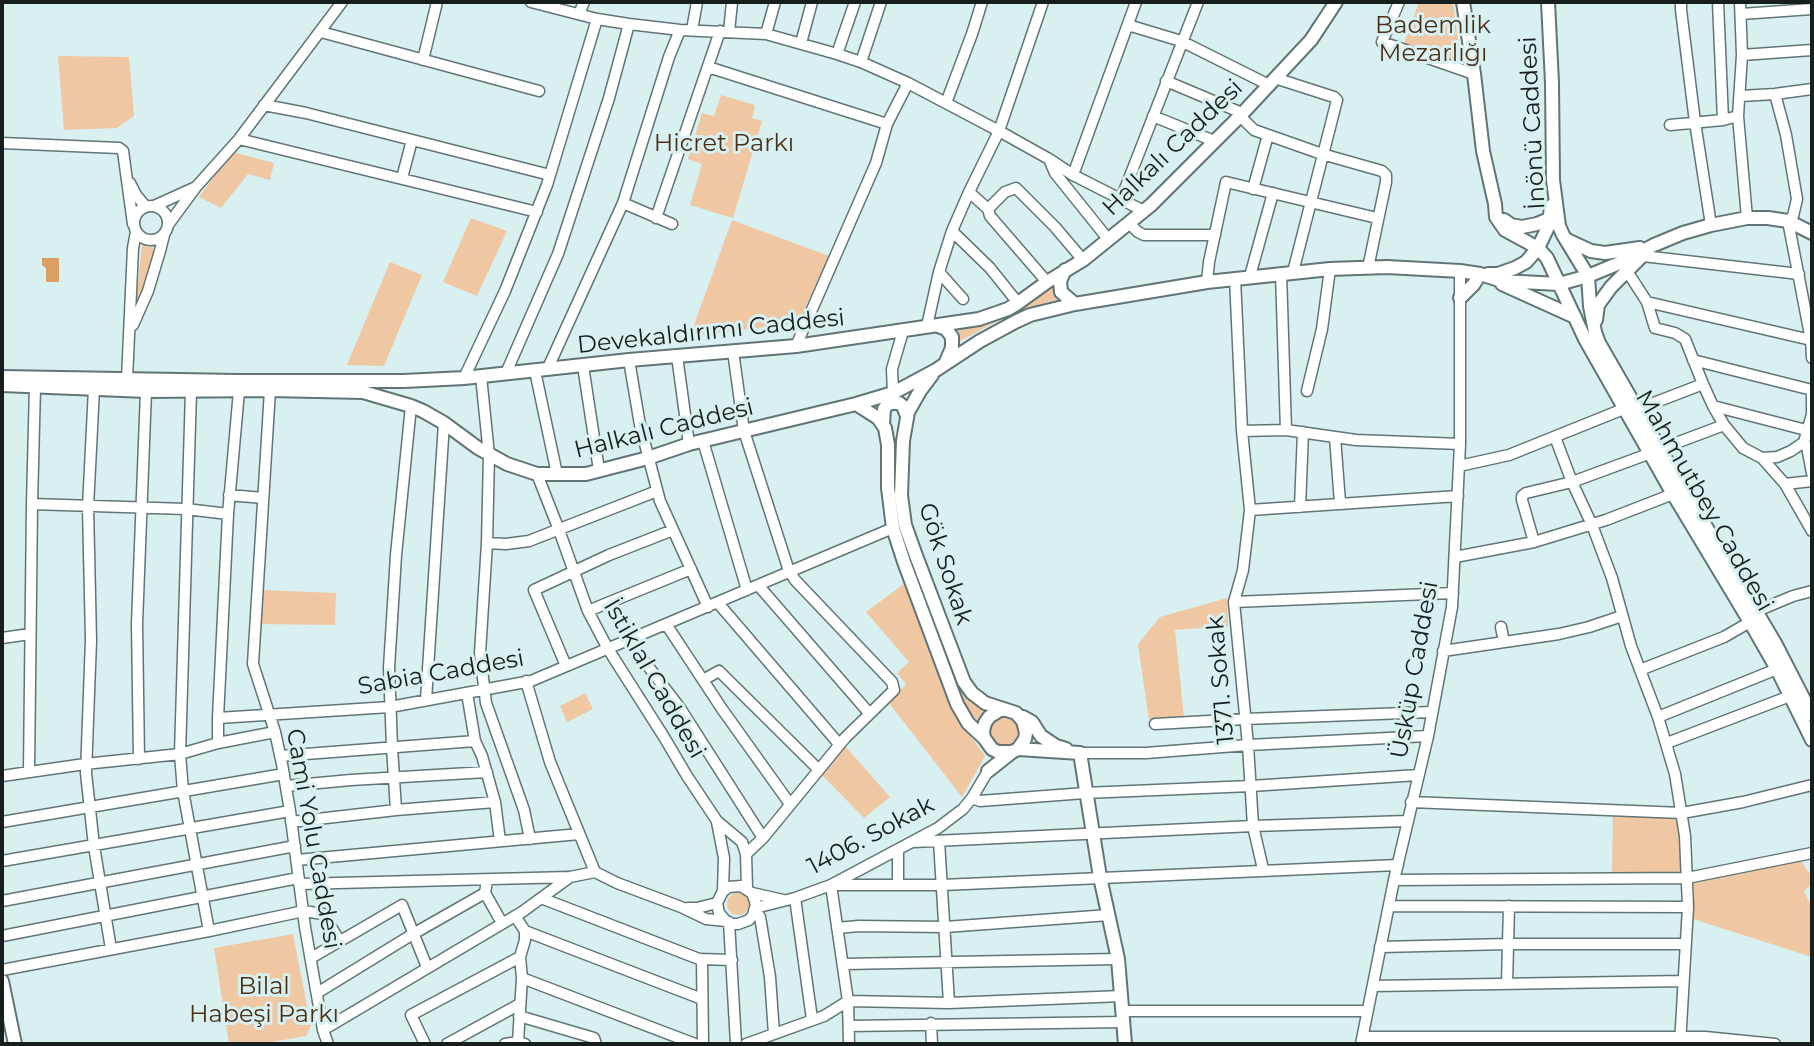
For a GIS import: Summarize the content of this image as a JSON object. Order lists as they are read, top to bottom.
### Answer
{
  "streets": {
    "main road": [
      "İnönü Caddesi",
      "Halkalı Caddesi",
      "Devekaldırımı Caddesi",
      "Mahmutbey Caddesi",
      "Gök Sokak"
    ],
    "street": [
      "Üsküp Caddesi",
      "Sabia Caddesi",
      "İstiklal Caddesi",
      "1371. Sokak",
      "1406. Sokak",
      "Cami Yolu Caddesi"
    ]
  },
  "crossings": [
    ["İnönü Caddesi", "Mahmutbey Caddesi"],
    ["Halkalı Caddesi", "Devekaldırımı Caddesi"],
    ["Halkalı Caddesi", "Gök Sokak"],
    ["Halkalı Caddesi", "İstiklal Caddesi"],
    ["Halkalı Caddesi", "Cami Yolu Caddesi"],
    ["Gök Sokak", "Sabia Caddesi"],
    ["Sabia Caddesi", "İstiklal Caddesi"],
    ["Sabia Caddesi", "Cami Yolu Caddesi"],
    ["İstiklal Caddesi", "1406. Sokak"]
  ],
  "parks": ["Bademlik Mezarlığı", "Hicret Parkı", "Bilal Habeşi Parkı"]
}
